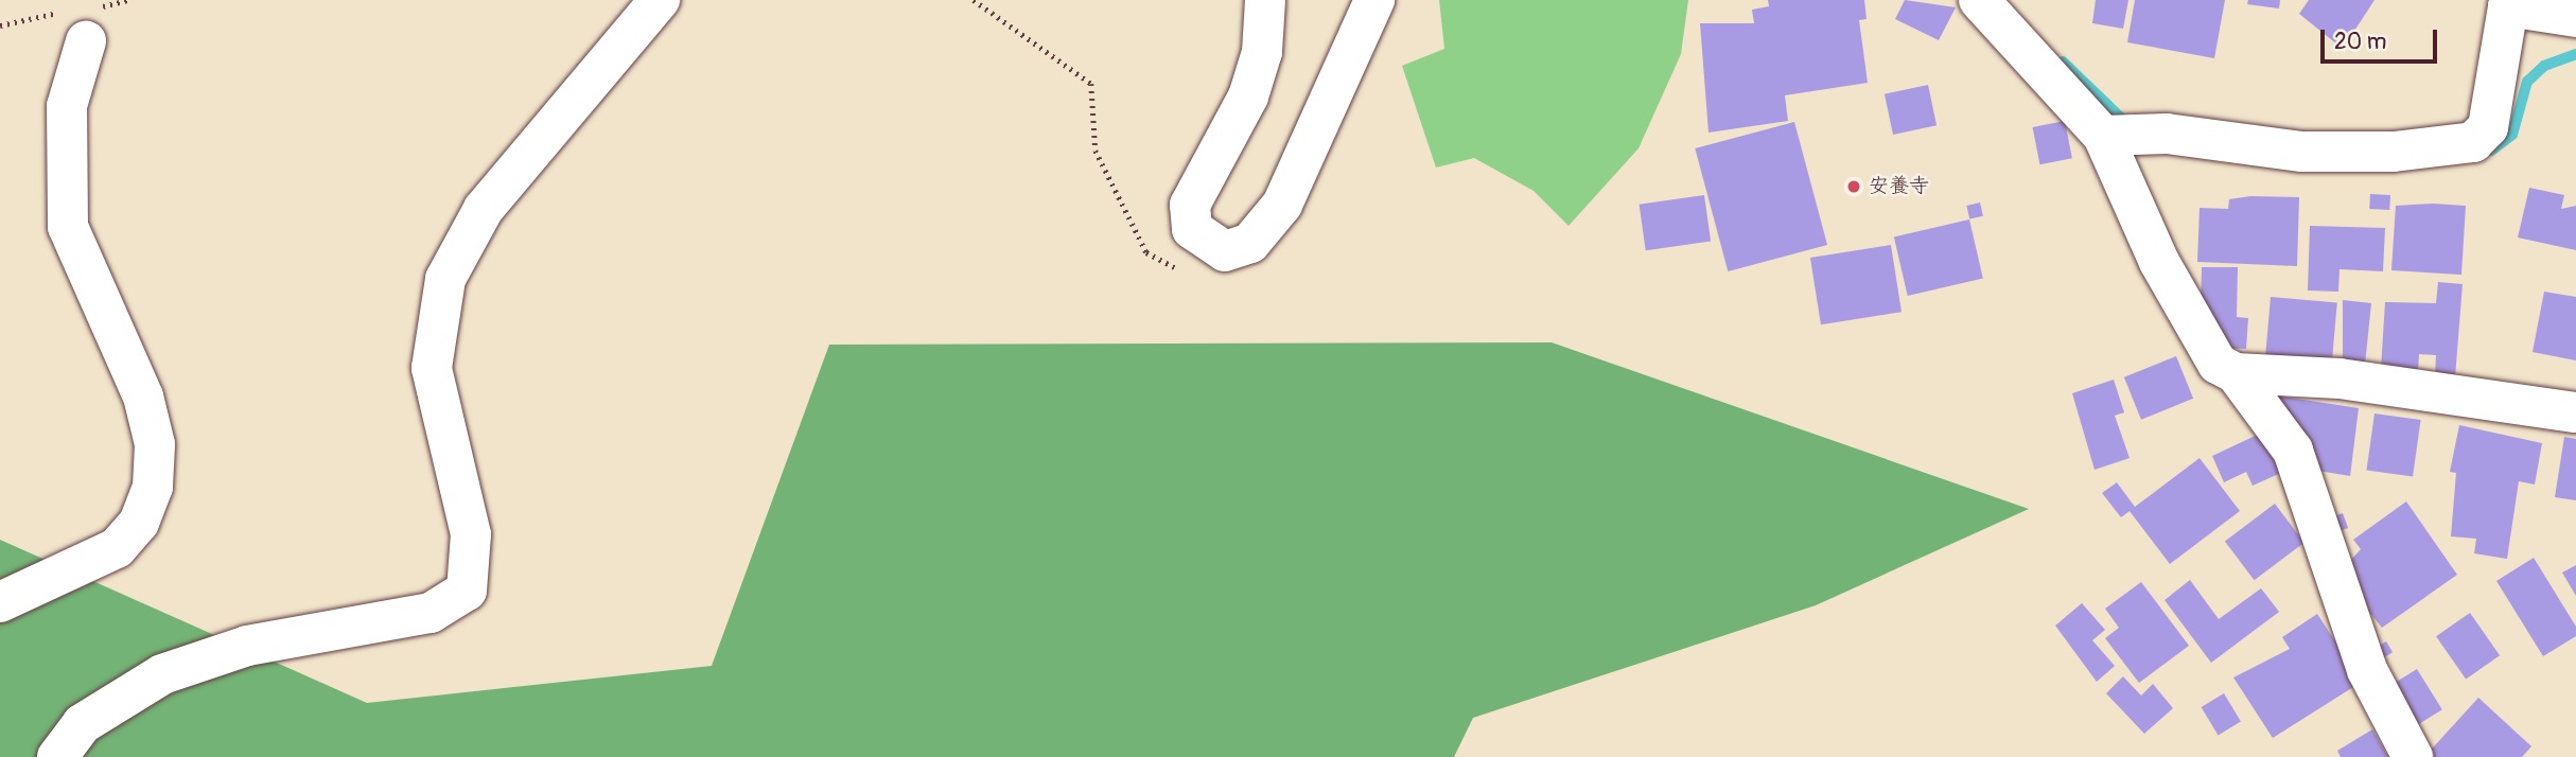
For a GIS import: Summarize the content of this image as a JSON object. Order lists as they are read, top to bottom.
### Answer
{
  "places": ["安養寺"],
  "scale_bar": "20 m"
}
